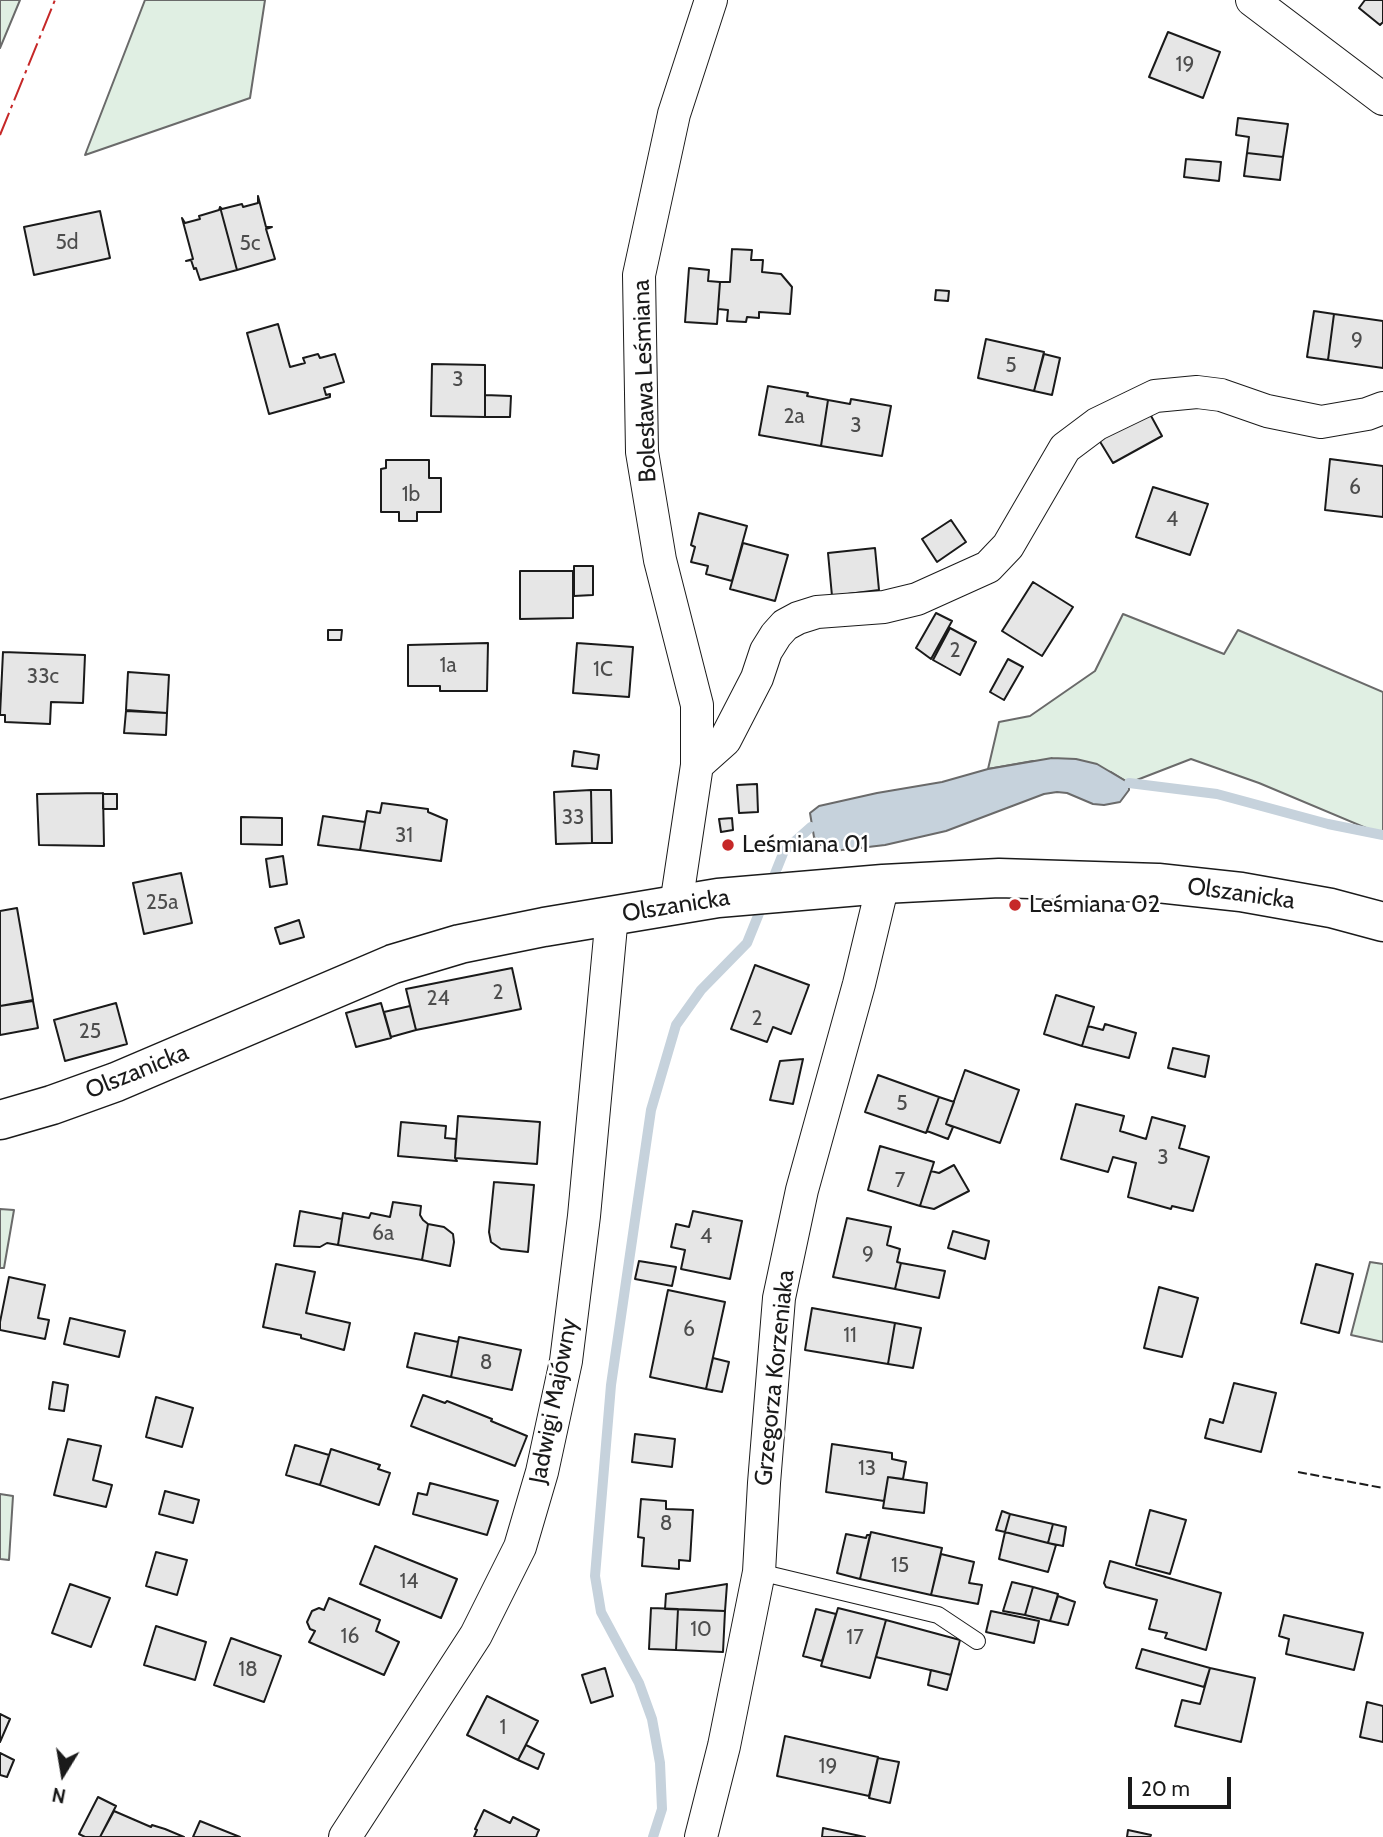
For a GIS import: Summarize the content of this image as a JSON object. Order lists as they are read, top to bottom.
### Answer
{
  "streets": {
    "street": [
      "Bolesława Leśmiana",
      "Olszanicka",
      "Grzegorza Korzeniaka",
      "Jadwigi Majówny"
    ]
  },
  "crossings": [
    ["Bolesława Leśmiana", "Olszanicka"],
    ["Olszanicka", "Grzegorza Korzeniaka"],
    ["Olszanicka", "Jadwigi Majówny"]
  ],
  "places": ["Leśmiana 01", "Leśmiana 02"],
  "house_numbers": [
    "19",
    "5d",
    "5c",
    "9",
    "5",
    "3",
    "2a",
    "3",
    "6",
    "1b",
    "4",
    "2",
    "1a",
    "1C",
    "33c",
    "33",
    "31",
    "25a",
    "2",
    "24",
    "2",
    "25",
    "5",
    "3",
    "7",
    "6a",
    "4",
    "9",
    "6",
    "11",
    "8",
    "13",
    "8",
    "15",
    "14",
    "10",
    "16",
    "17",
    "18",
    "1",
    "19"
  ],
  "scale_bar": "20 m",
  "north": "bottom"
}
